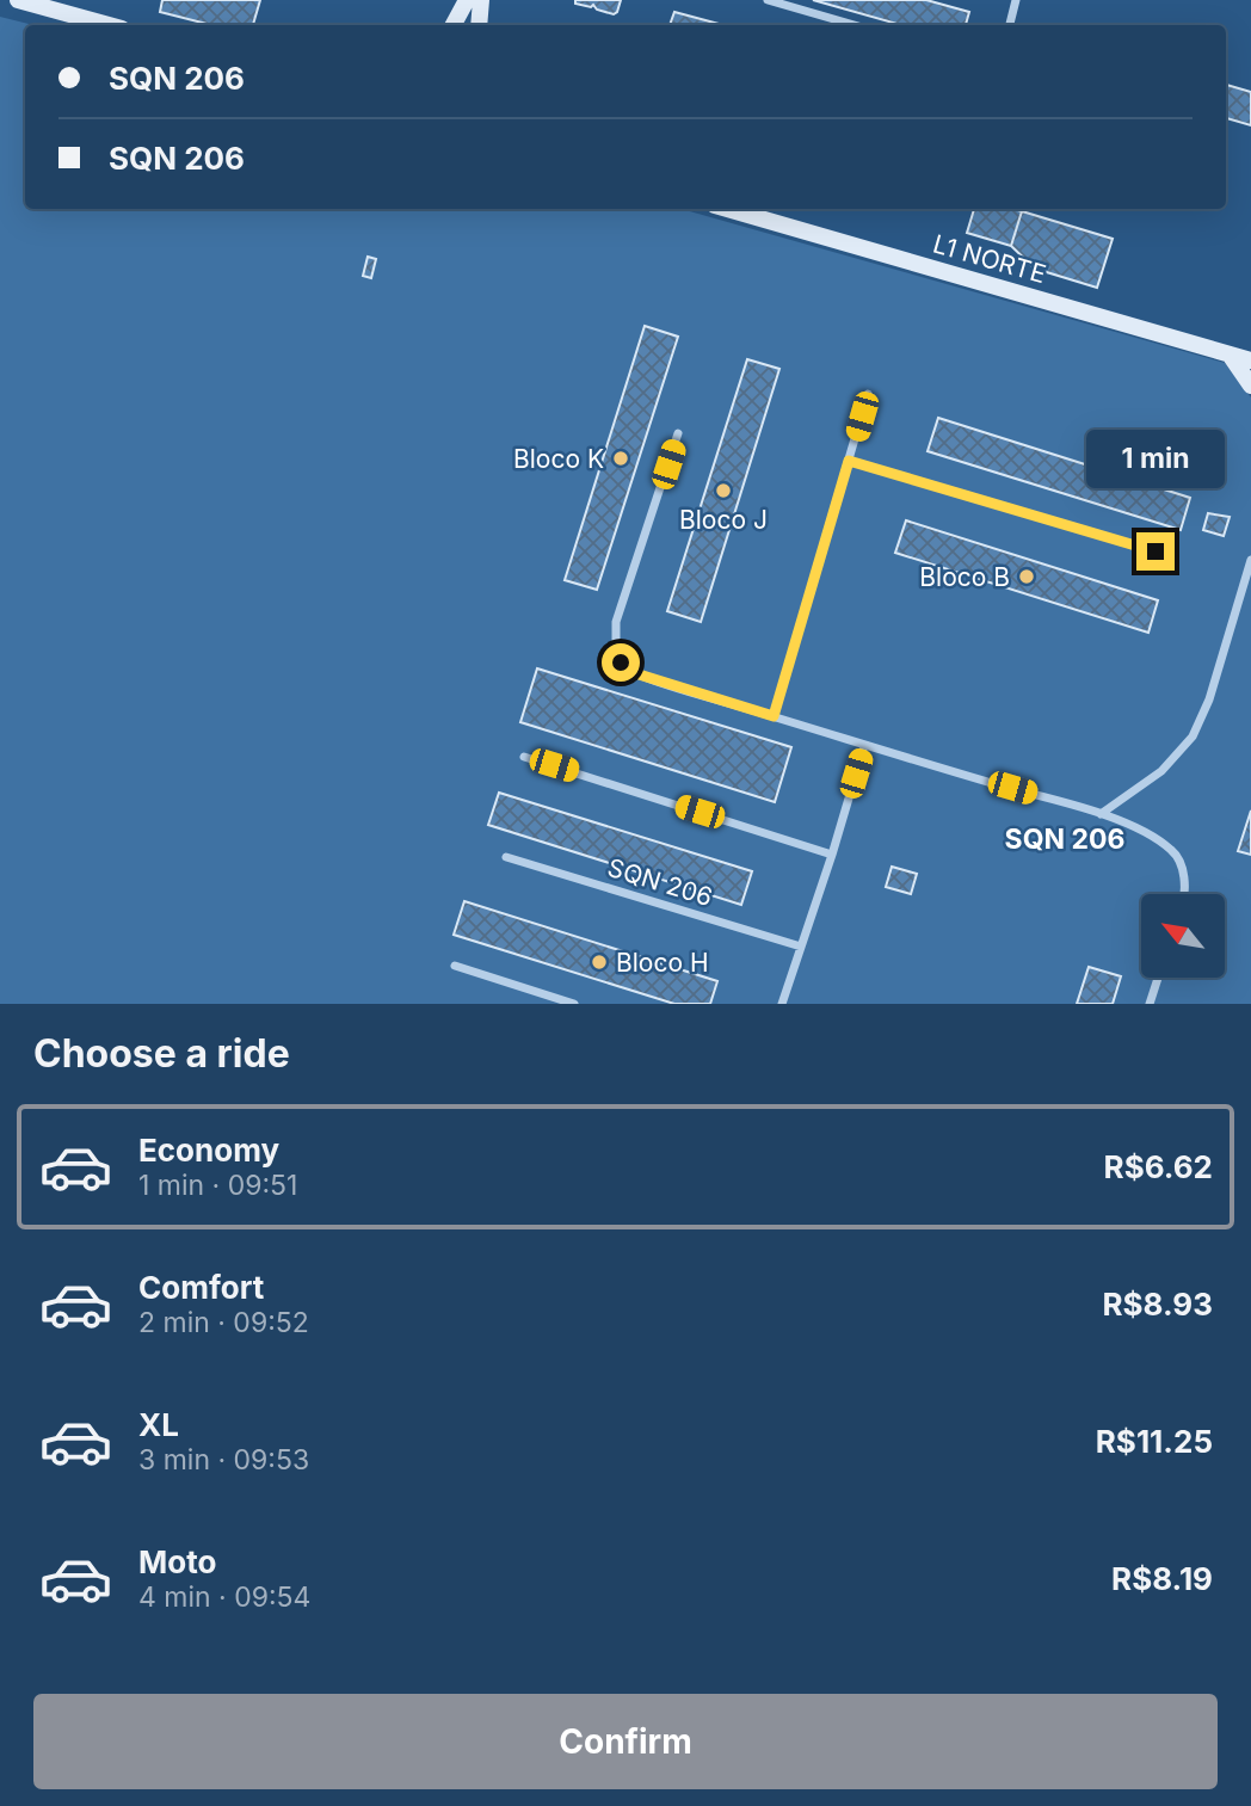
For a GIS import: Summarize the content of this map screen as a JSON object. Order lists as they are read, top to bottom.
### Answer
{
  "streets": {
    "street": ["L1 NORTE", "SQN 206"]
  },
  "districts": ["SQN 206"],
  "places": [
    "Bloco K",
    "Bloco J",
    "Bloco B",
    "Bloco H"
  ],
  "north": "top left",
  "page": {
    "banner": ["SQN 206", "SQN 206"],
    "bubble": "1 min",
    "heading": "Choose a ride",
    "list": [
      {
        "name": "Economy",
        "note": "1 min · 09:51",
        "value": "R$6.62"
      },
      {
        "name": "Comfort",
        "note": "2 min · 09:52",
        "value": "R$8.93"
      },
      {
        "name": "XL",
        "note": "3 min · 09:53",
        "value": "R$11.25"
      },
      {
        "name": "Moto",
        "note": "4 min · 09:54",
        "value": "R$8.19"
      }
    ],
    "buttons": "Confirm"
  }
}
